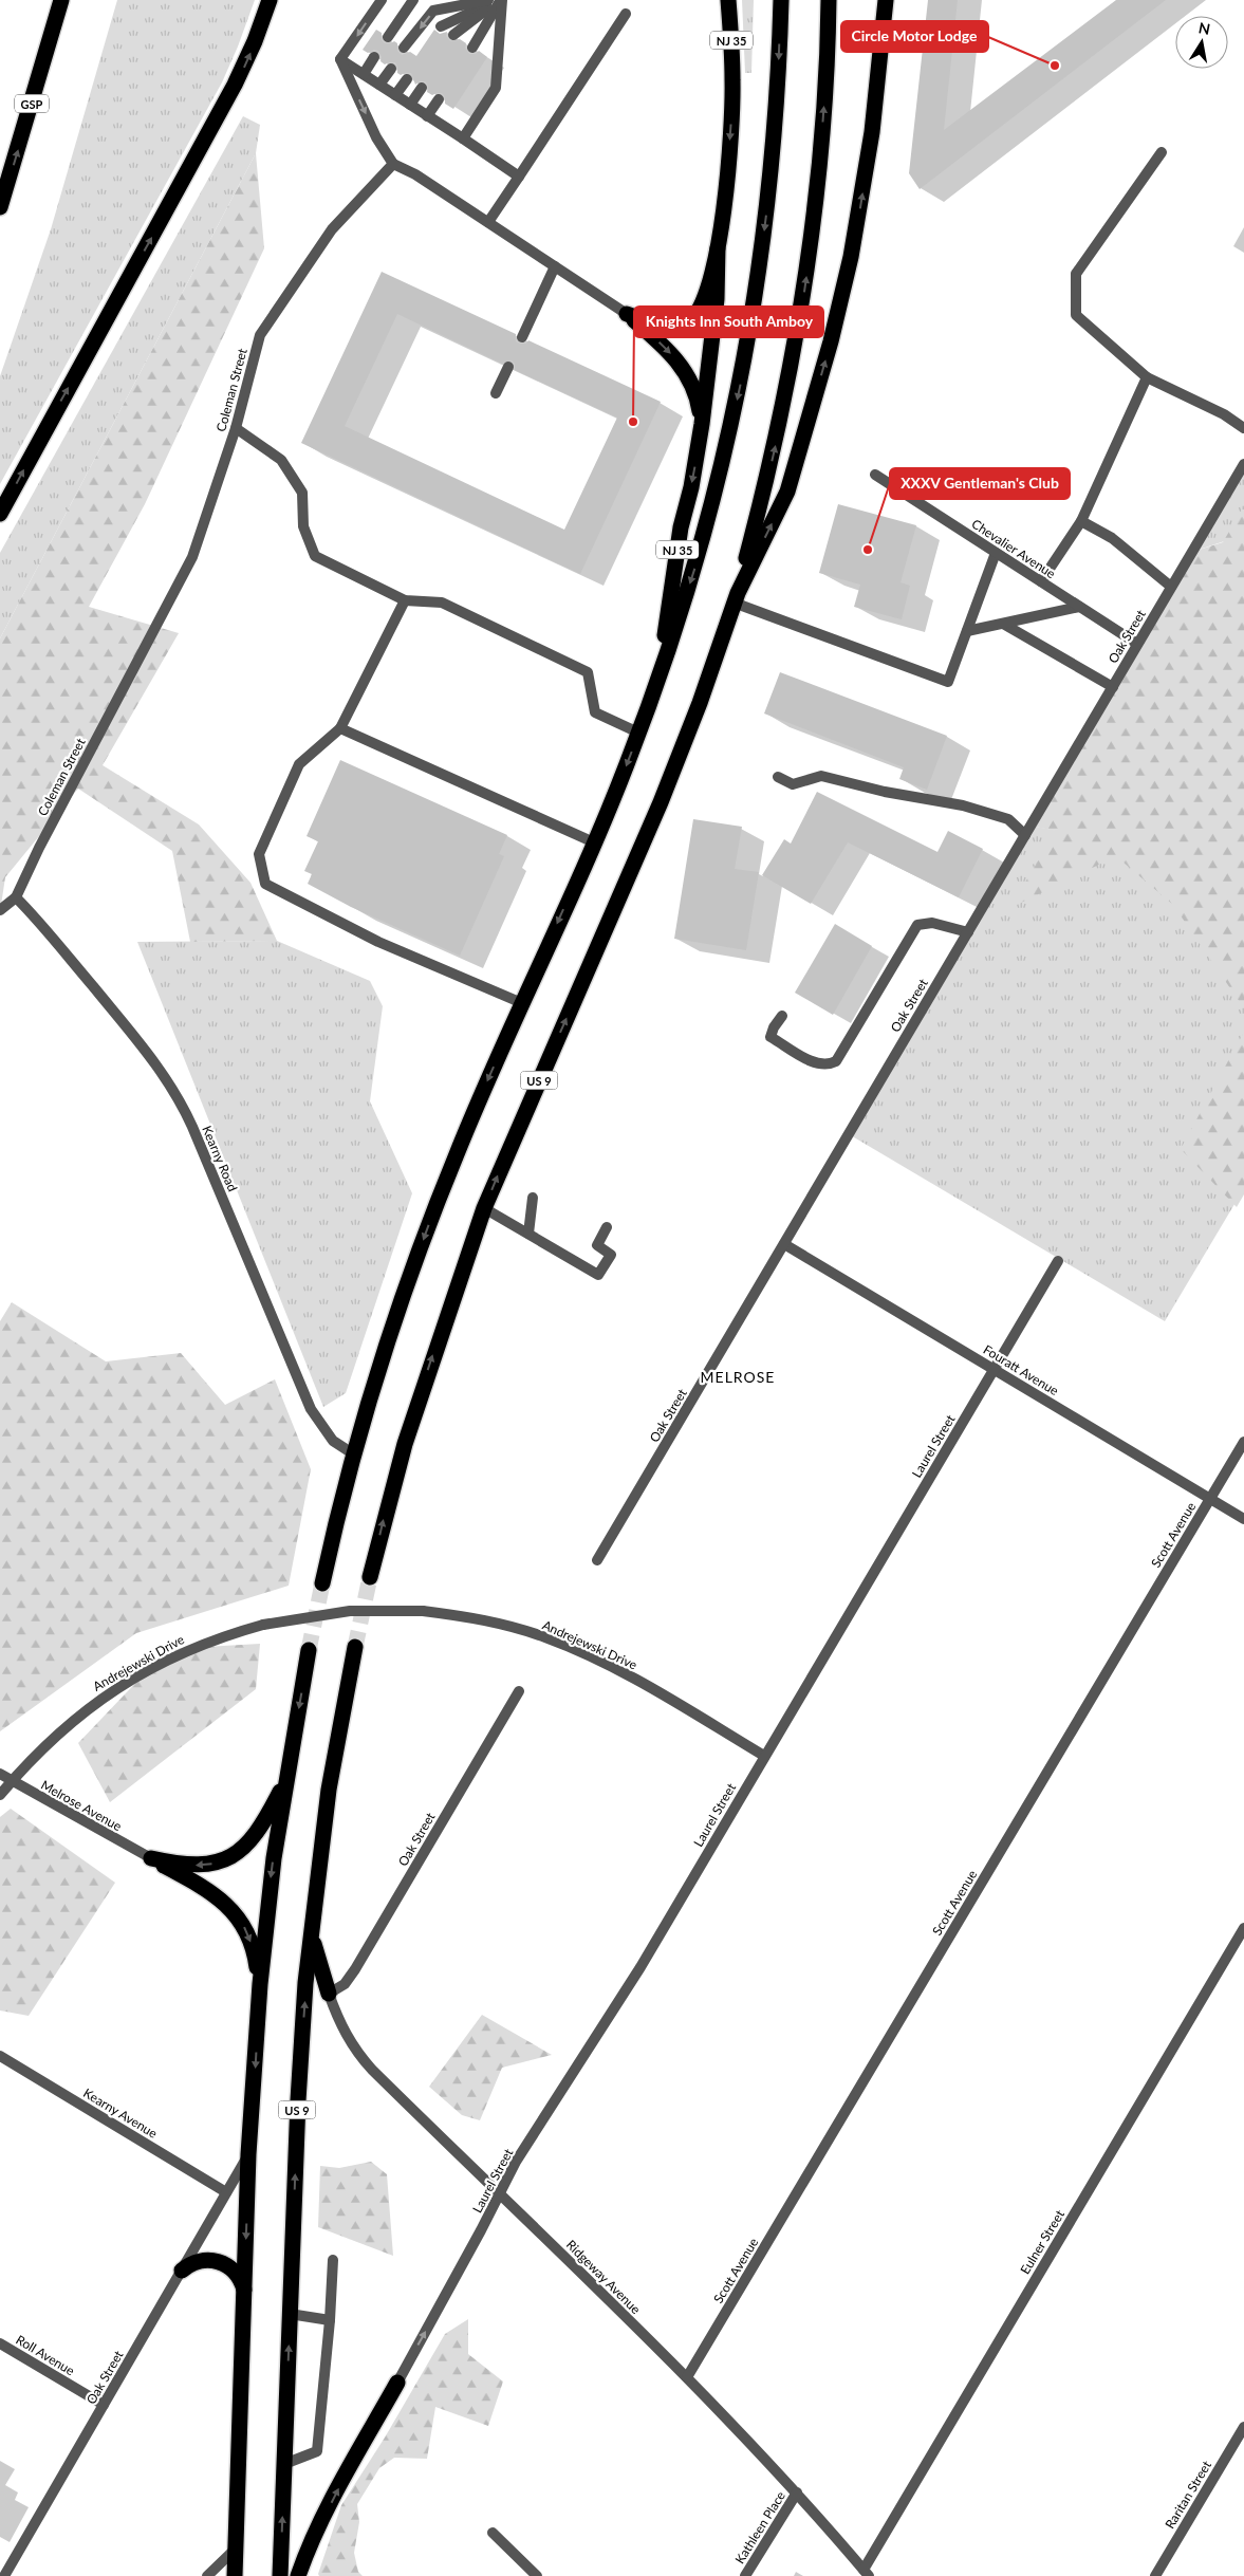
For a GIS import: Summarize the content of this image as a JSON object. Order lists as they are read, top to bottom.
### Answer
{
  "streets": {
    "highway": ["NJ 35", "GSP", "US 9"],
    "street": [
      "Coleman Street",
      "Chevalier Avenue",
      "Oak Street",
      "Kearny Road",
      "Fouratt Avenue",
      "Laurel Street",
      "Scott Avenue",
      "Andrejewski Drive",
      "Melrose Avenue",
      "Kearny Avenue",
      "Eulner Street",
      "Ridgeway Avenue",
      "Roll Avenue",
      "Raritan Street",
      "Kathleen Place"
    ]
  },
  "crossings": [
    ["Coleman Street", "Kearny Road"],
    ["Chevalier Avenue", "Oak Street"],
    ["Oak Street", "Fouratt Avenue"],
    ["Oak Street", "Kearny Avenue"],
    ["Oak Street", "Ridgeway Avenue"],
    ["Oak Street", "Roll Avenue"],
    ["Fouratt Avenue", "Laurel Street"],
    ["Fouratt Avenue", "Scott Avenue"],
    ["Laurel Street", "Andrejewski Drive"],
    ["Laurel Street", "Ridgeway Avenue"],
    ["Scott Avenue", "Ridgeway Avenue"],
    ["Andrejewski Drive", "Melrose Avenue"],
    ["Eulner Street", "Ridgeway Avenue"],
    ["Ridgeway Avenue", "Kathleen Place"]
  ],
  "districts": ["MELROSE"],
  "places": ["Circle Motor Lodge", "Knights Inn South Amboy", "XXXV Gentleman's Club"],
  "north": "top"
}
